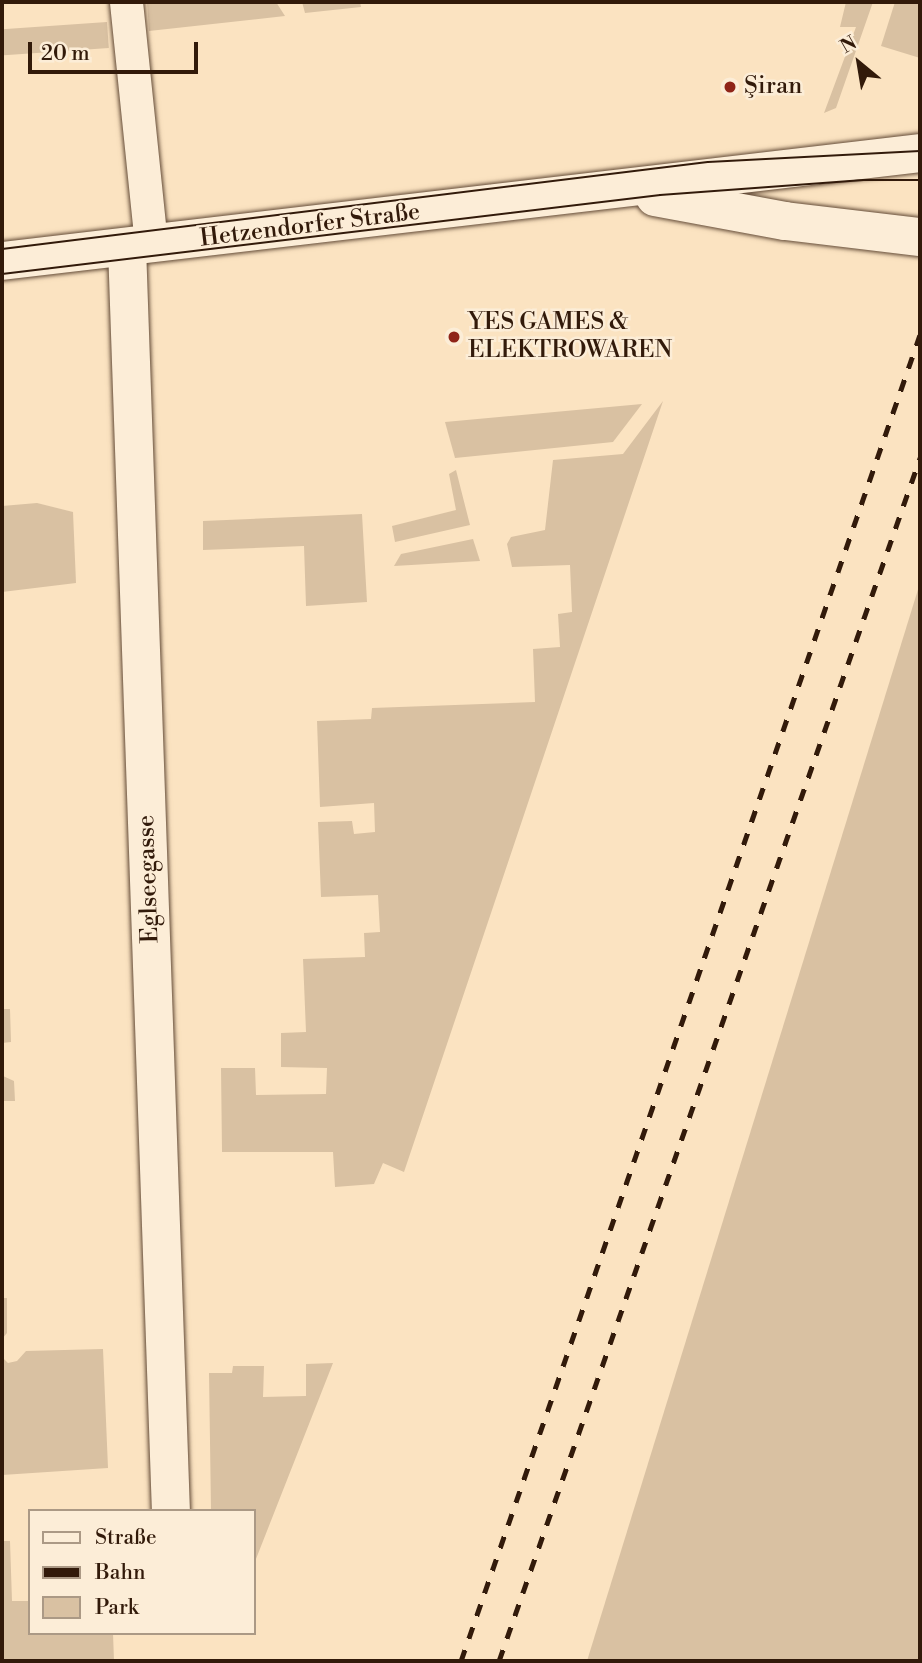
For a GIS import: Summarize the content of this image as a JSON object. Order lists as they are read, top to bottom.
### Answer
{
  "streets": {
    "street": ["Hetzendorfer Straße", "Eglseegasse"]
  },
  "crossings": [
    ["Hetzendorfer Straße", "Eglseegasse"]
  ],
  "places": ["Şiran", "YES GAMES & ELEKTROWAREN"],
  "legend": ["Straße", "Bahn", "Park"],
  "scale_bar": "20 m",
  "north": "top left"
}
